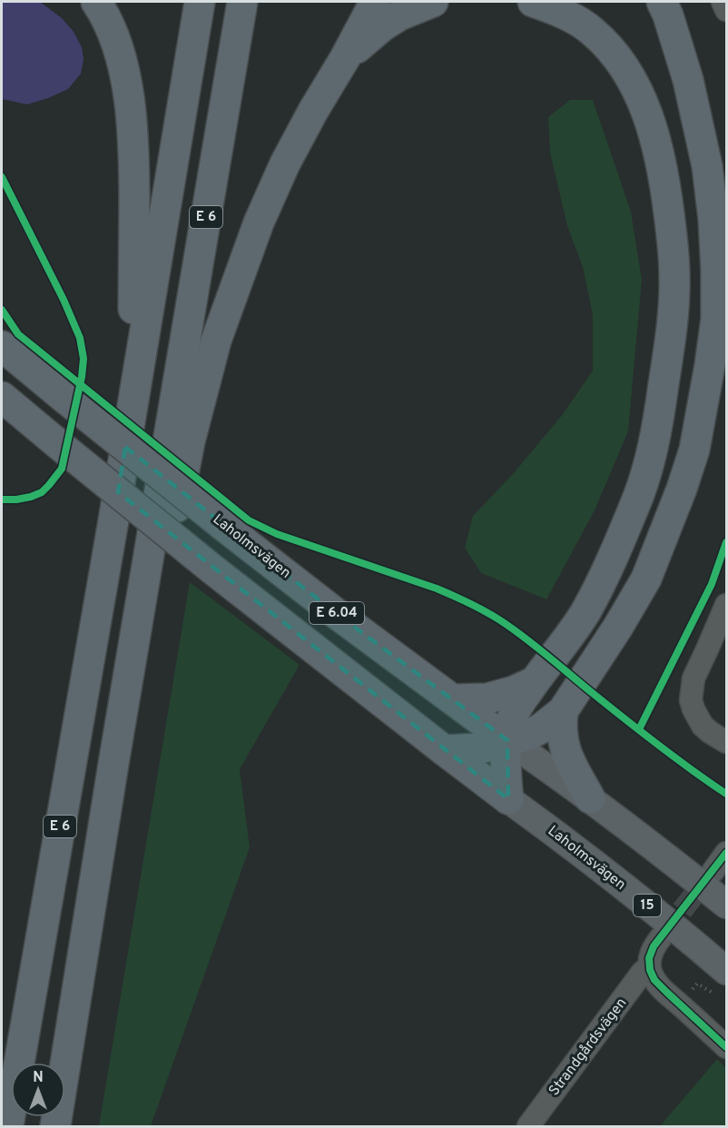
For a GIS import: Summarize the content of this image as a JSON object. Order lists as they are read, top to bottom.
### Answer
{
  "streets": {
    "highway": ["E 6", "Laholmsvägen", "E 6.04"],
    "main road": ["15"],
    "street": ["Strandgårdsvägen"]
  },
  "north": "top"
}
